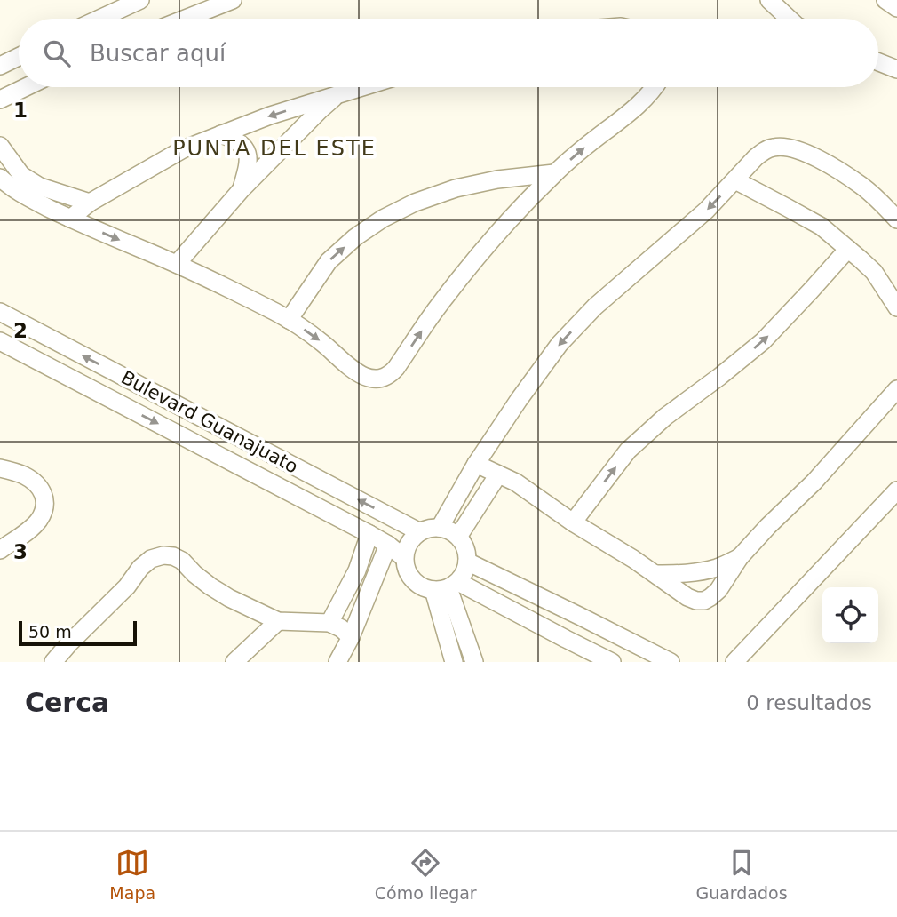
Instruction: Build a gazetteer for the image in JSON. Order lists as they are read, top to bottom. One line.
{"streets":{"street":["Bulevard Guanajuato"]},"districts":["PUNTA DEL ESTE"],"scale_bar":"50 m","page":{"search":"Buscar aquí","scale":"50 m","heading":["Cerca","0 resultados"],"nav":["Mapa","Cómo llegar","Guardados"]},"grid":{"rows":["1","2","3"]}}
